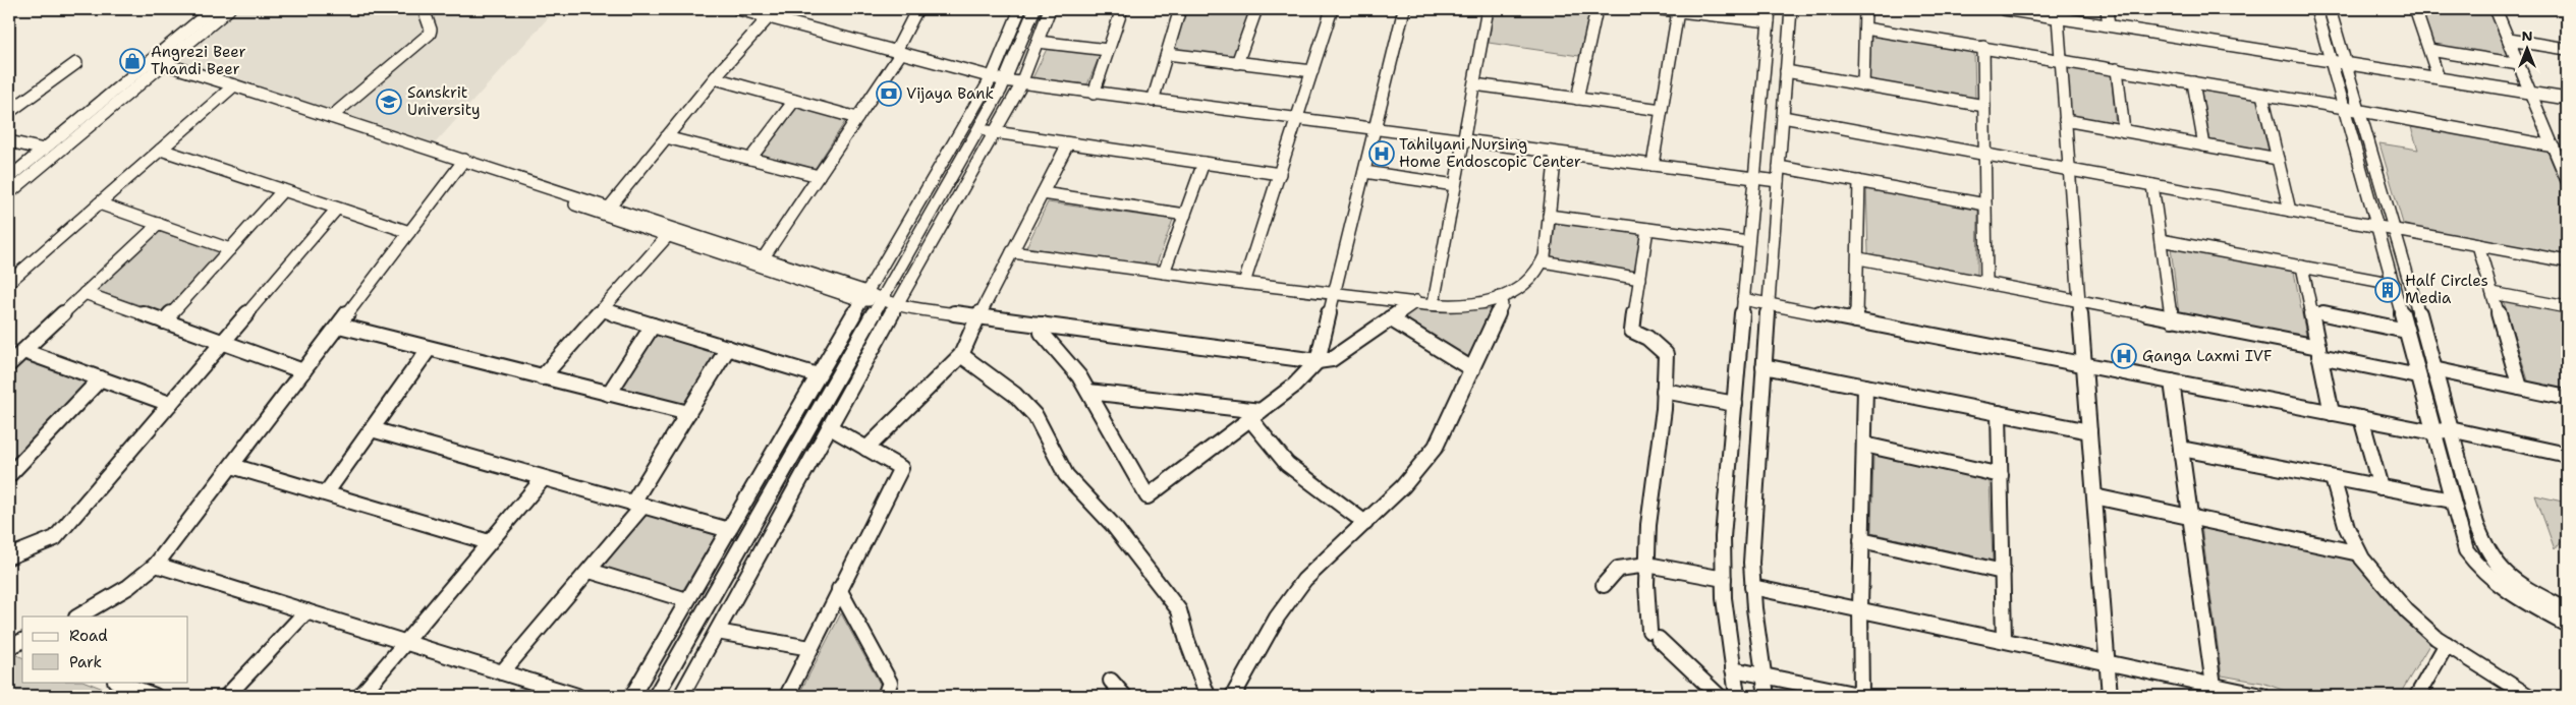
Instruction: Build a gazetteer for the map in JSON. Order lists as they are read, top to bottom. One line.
{"places":{"shop":["Angrezi Beer Thandi Beer"],"bank":["Vijaya Bank"],"school or university":["Sanskrit University"],"hospital":["Tahilyani Nursing Home Endoscopic Center","Ganga Laxmi IVF"],"building":["Half Circles Media"]},"legend":["Road","Park"],"north":"top"}
